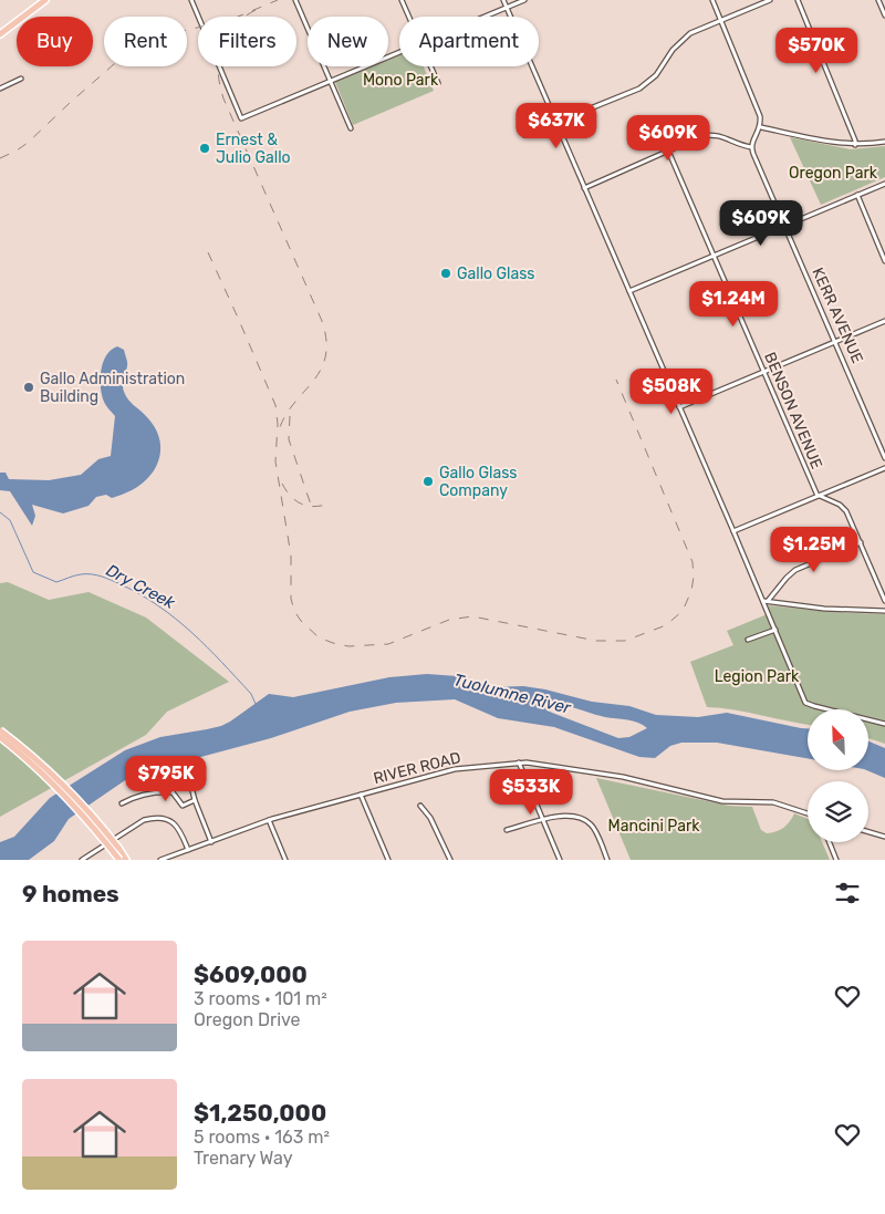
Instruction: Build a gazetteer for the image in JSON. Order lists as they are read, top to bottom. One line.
{"streets":{"street":["KERR AVENUE","BENSON AVENUE","RIVER ROAD"]},"water":["Dry Creek","Tuolumne River"],"parks":["Mono Park","Oregon Park","Legion Park","Mancini Park"],"places":["Ernest & Julio Gallo","Gallo Glass","Gallo Administration Building","Gallo Glass Company"],"north":"top left","page":{"chip":["Buy","Rent","Filters","New","Apartment"],"price":["$570K","$637K","$609K","$609K","$1.24M","$508K","$1.25M","$795K","$533K"],"heading":"9 homes","list":[{"name":"$609,000","note":"3 rooms · 101 m² · Oregon Drive"},{"name":"$1,250,000","note":"5 rooms · 163 m² · Trenary Way"}]}}
